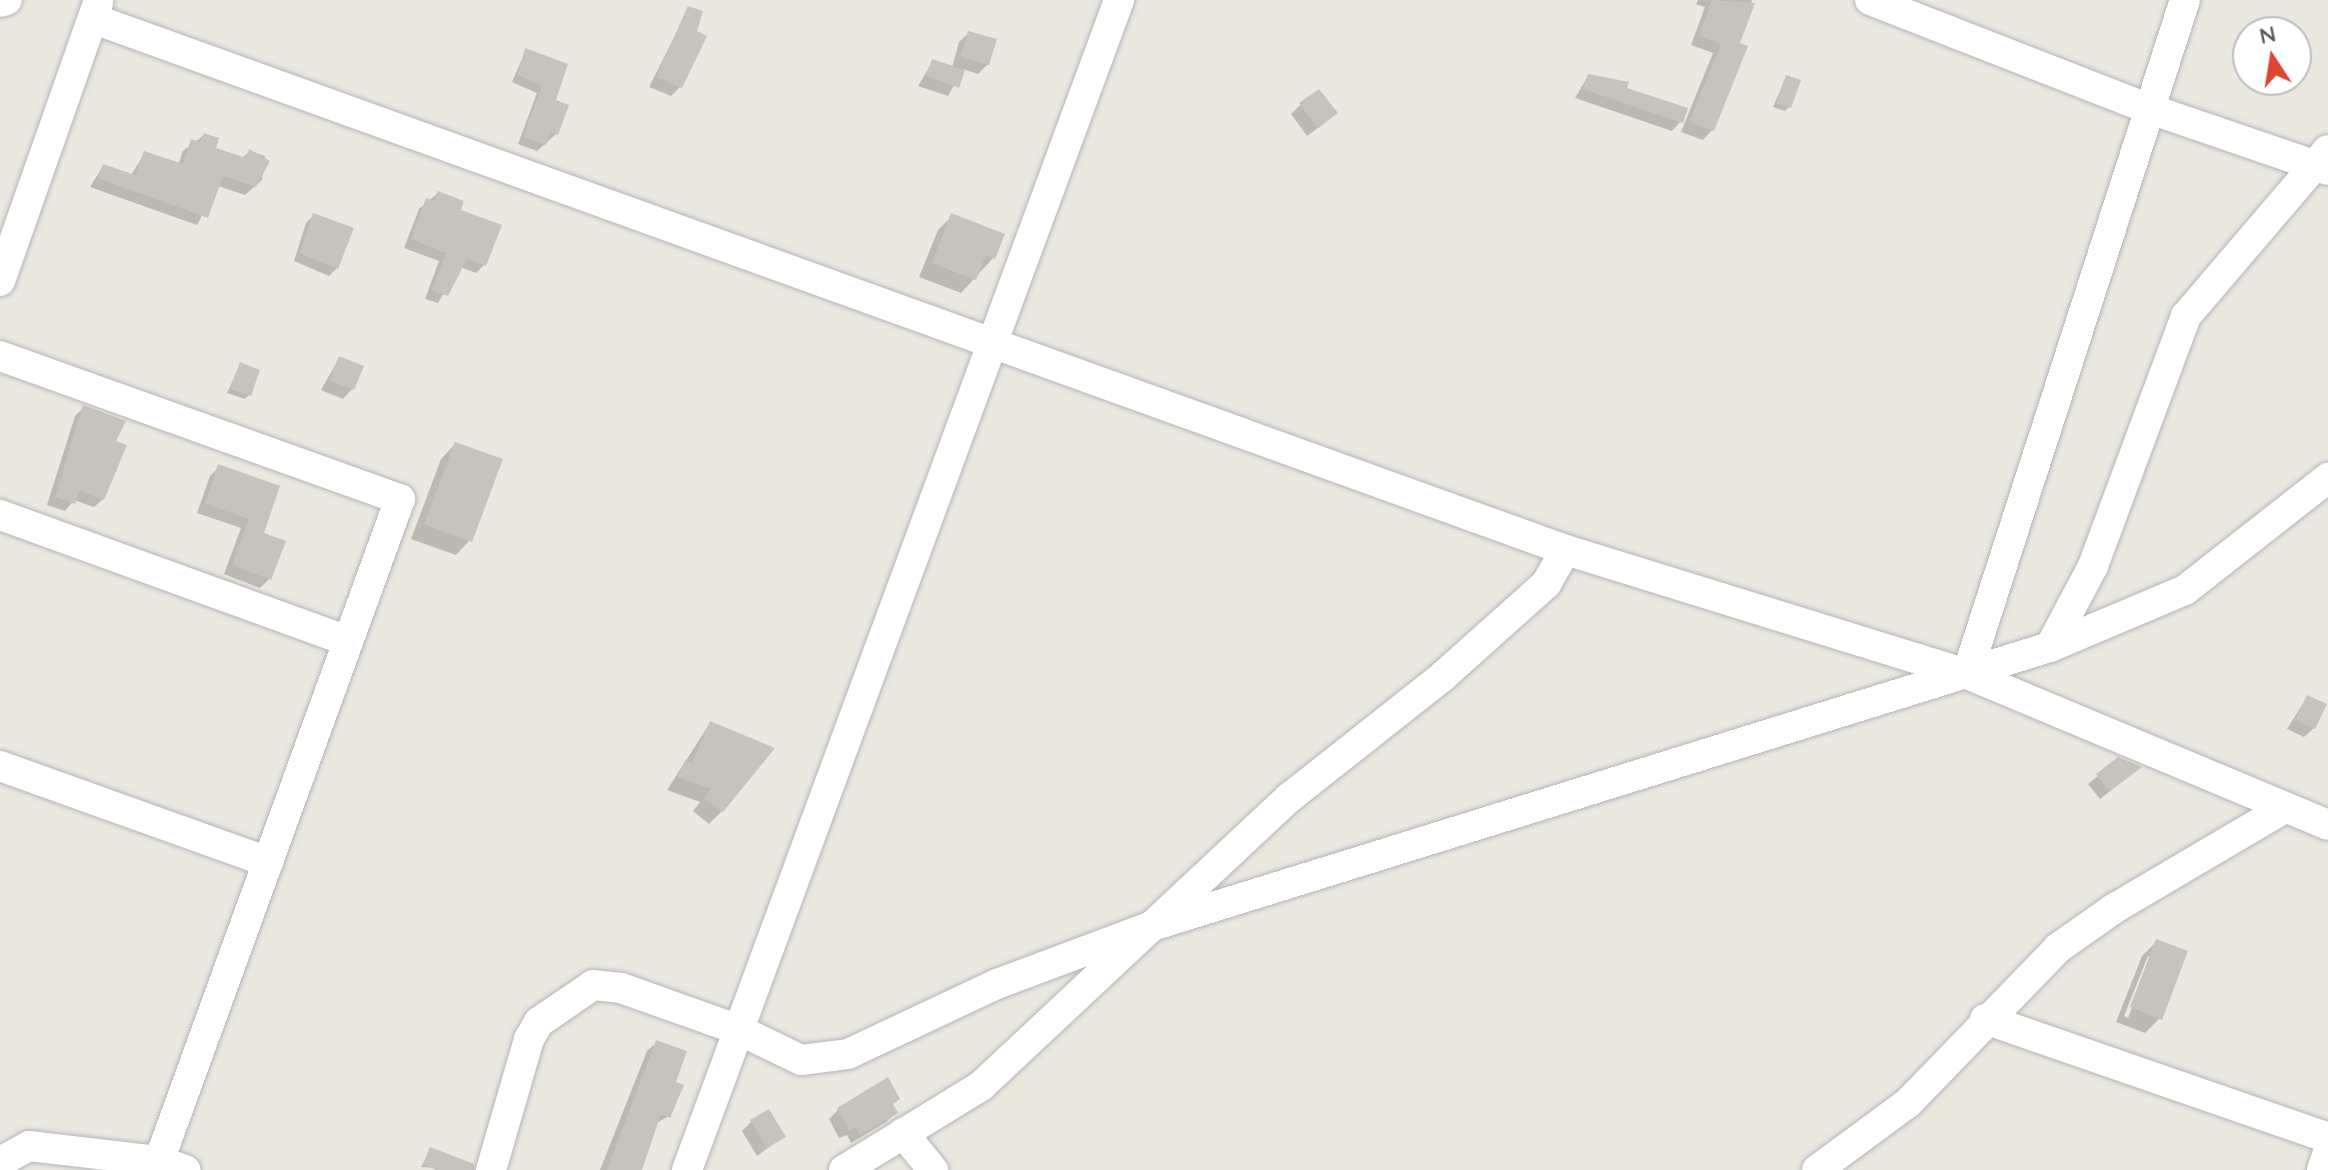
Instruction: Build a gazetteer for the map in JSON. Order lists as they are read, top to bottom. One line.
{"north":"top"}
